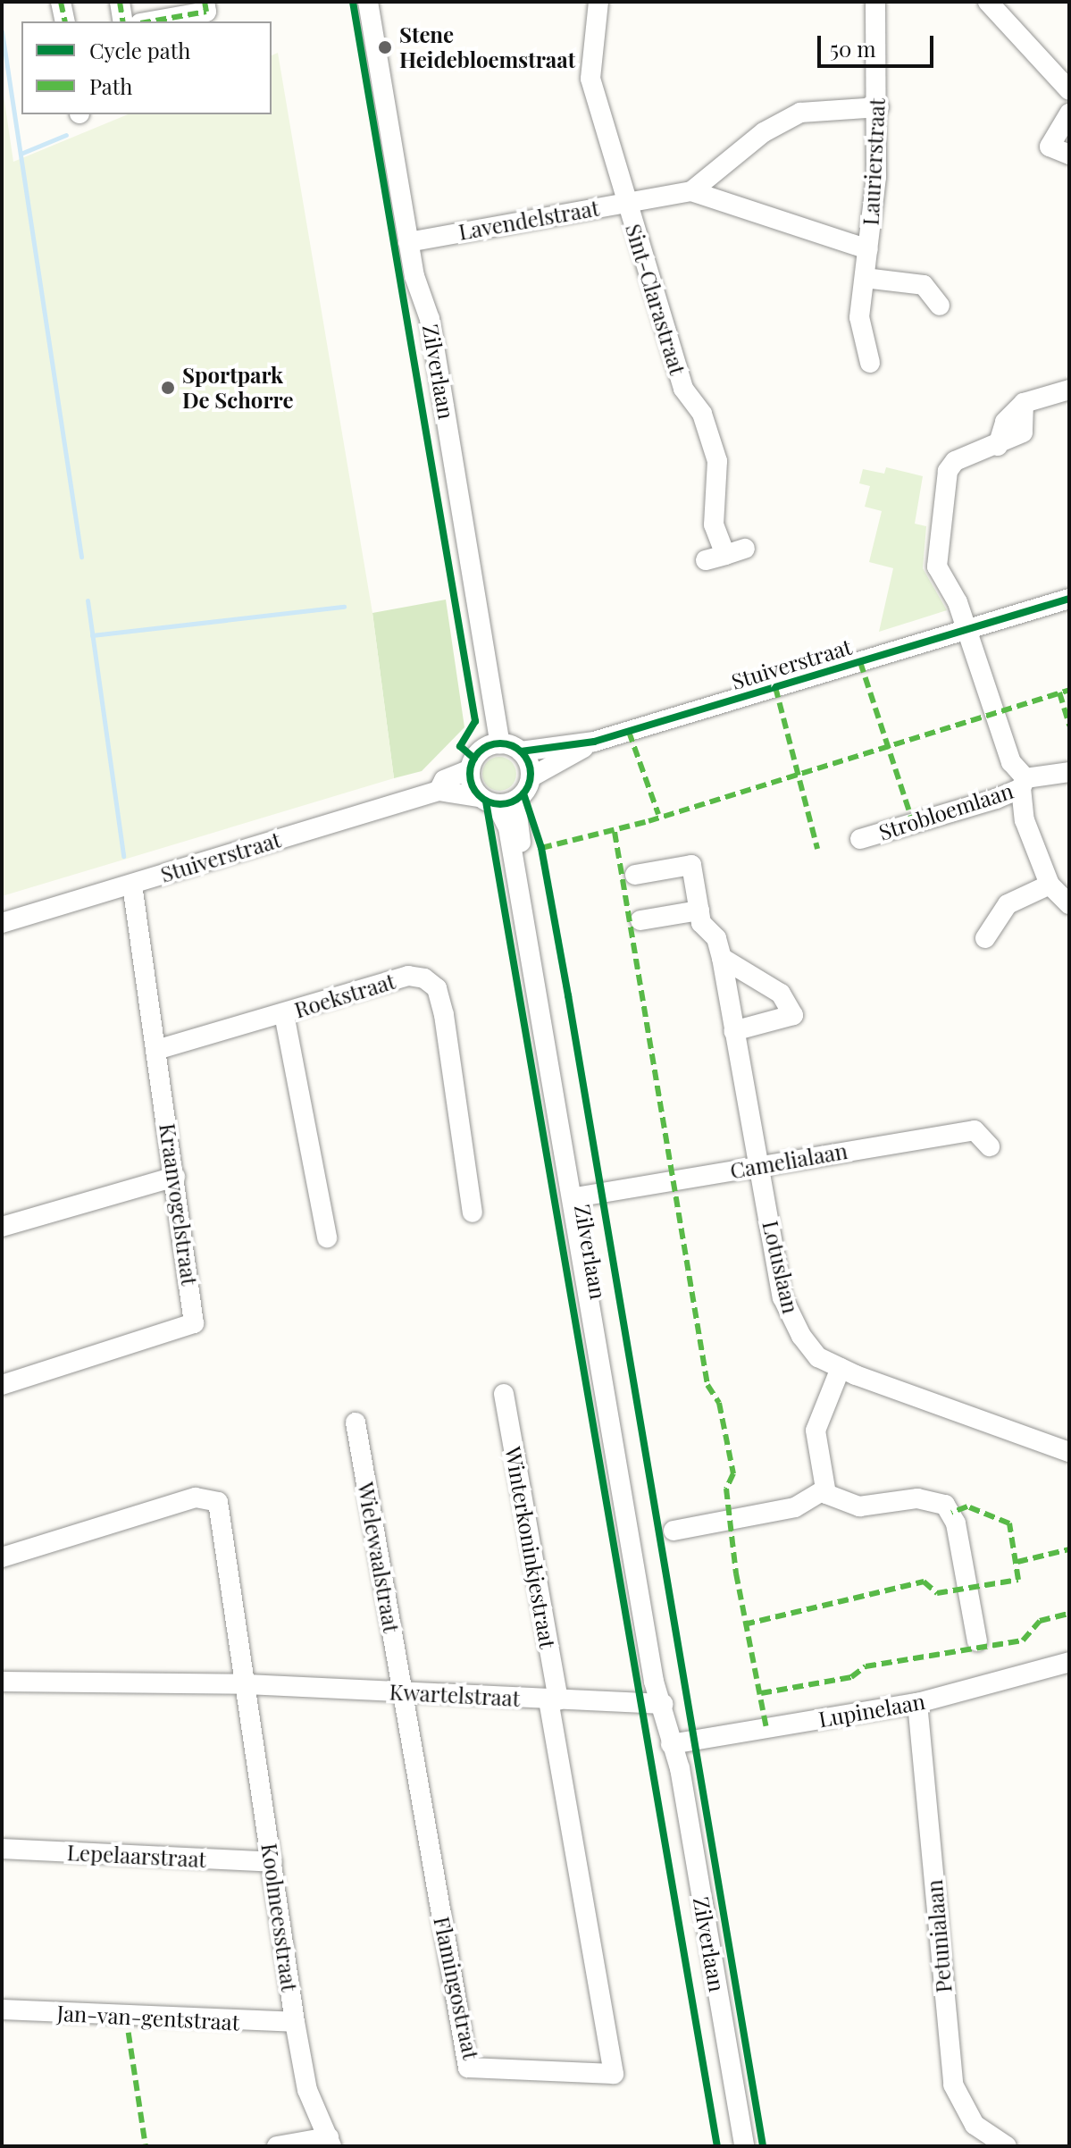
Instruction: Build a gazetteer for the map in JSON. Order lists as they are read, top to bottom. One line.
{"streets":{"street":["Laurierstraat","Lavendelstraat","Sint-Clarastraat","Zilverlaan","Stuiverstraat","Strobloemlaan","Roekstraat","Camelialaan","Kraanvogelstraat","Lotuslaan","Winterkoninkjestraat","Wielewaalstraat","Kwartelstraat","Lupinelaan","Lepelaarstraat","Koolmeesstraat","Petunialaan","Flamingostraat","Jan-van-gentstraat"]},"crossings":[["Laurierstraat","Lavendelstraat"],["Lavendelstraat","Sint-Clarastraat"],["Lavendelstraat","Zilverlaan"],["Zilverlaan","Stuiverstraat"],["Zilverlaan","Camelialaan"],["Zilverlaan","Kwartelstraat"],["Zilverlaan","Lupinelaan"],["Stuiverstraat","Kraanvogelstraat"],["Roekstraat","Kraanvogelstraat"],["Camelialaan","Lotuslaan"],["Winterkoninkjestraat","Kwartelstraat"],["Winterkoninkjestraat","Flamingostraat"],["Wielewaalstraat","Kwartelstraat"],["Wielewaalstraat","Flamingostraat"],["Kwartelstraat","Koolmeesstraat"],["Kwartelstraat","Flamingostraat"],["Lupinelaan","Petunialaan"],["Lepelaarstraat","Koolmeesstraat"],["Koolmeesstraat","Jan-van-gentstraat"]],"places":["Stene Heidebloemstraat","Sportpark De Schorre"],"legend":["Cycle path","Path"],"scale_bar":"50 m"}
